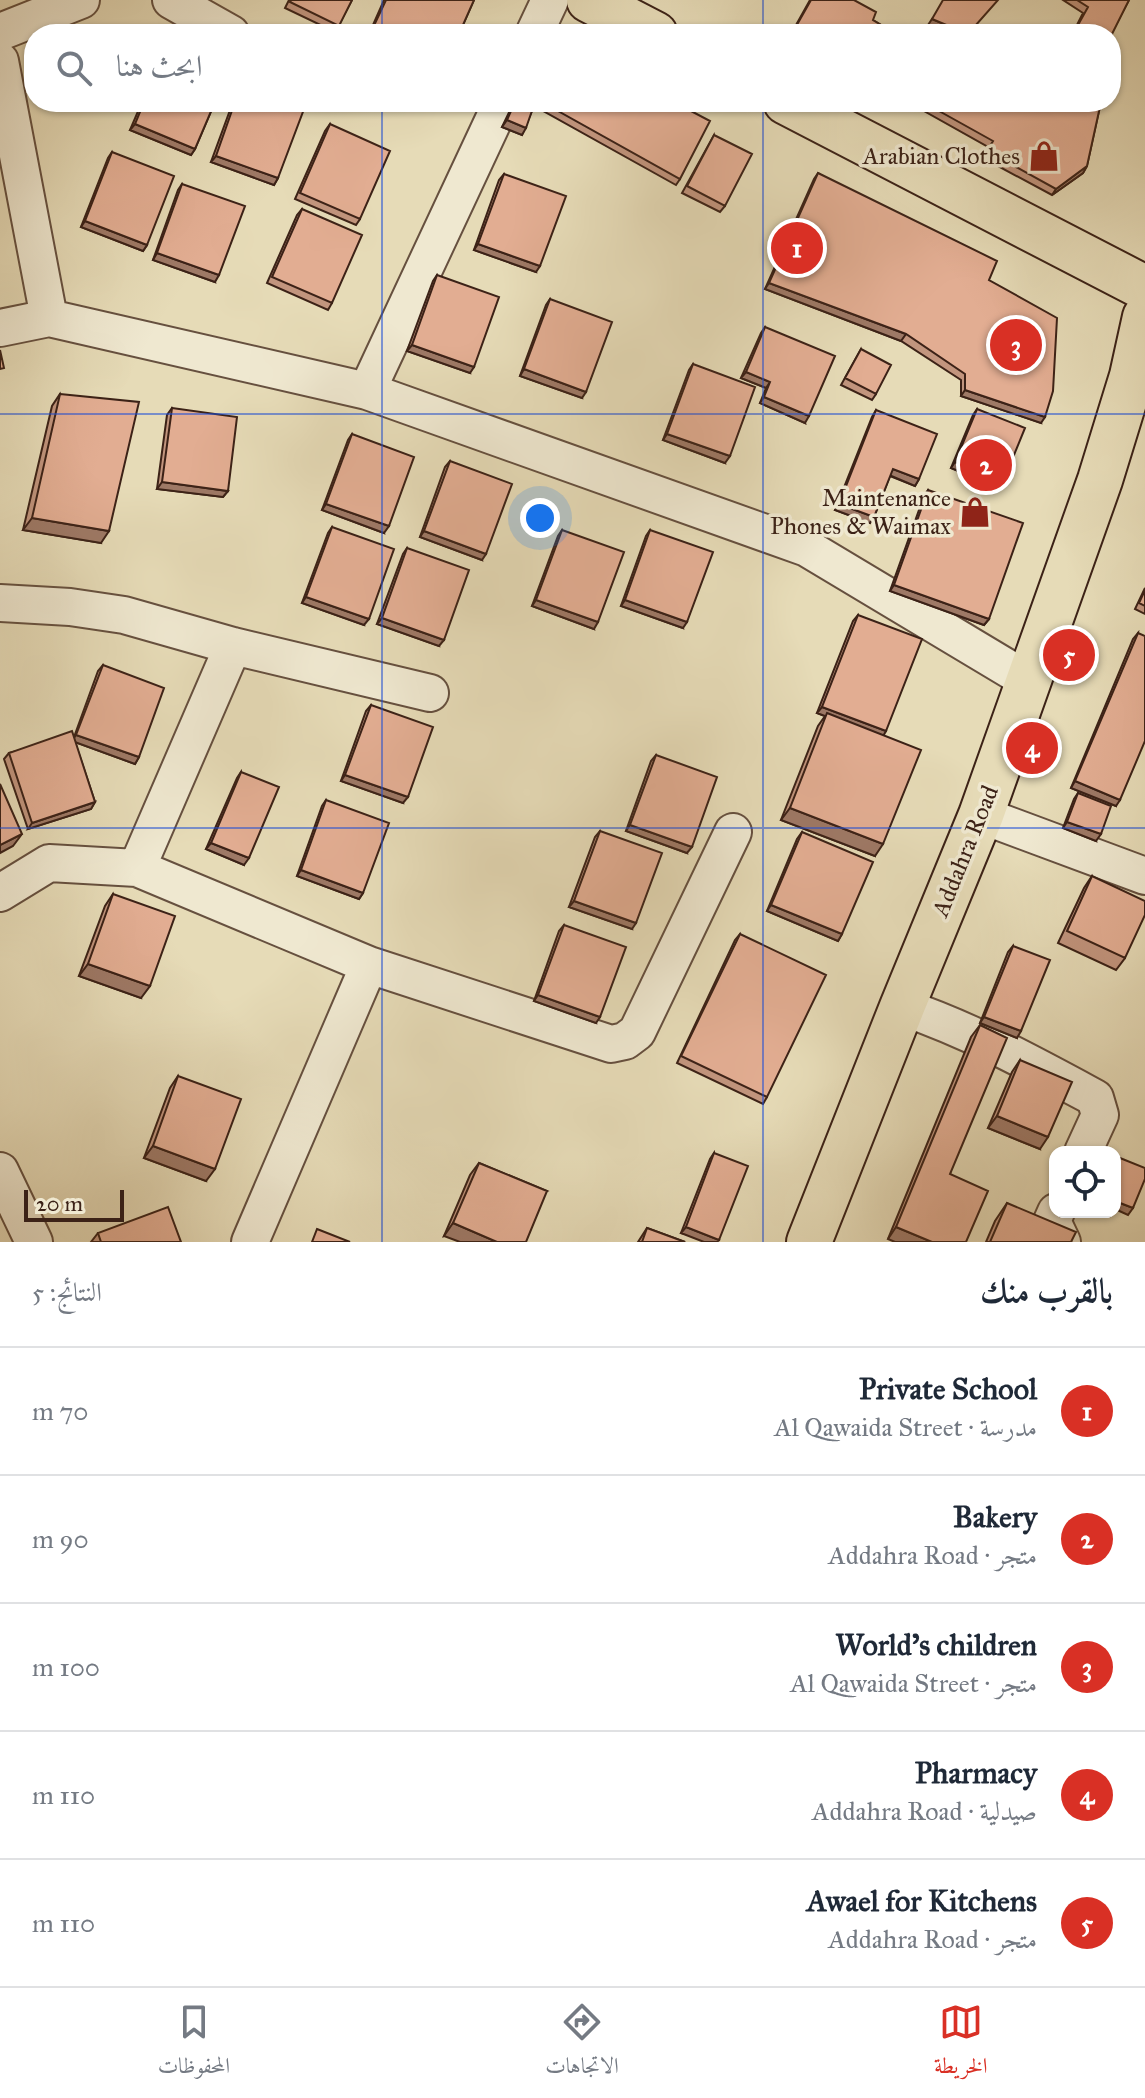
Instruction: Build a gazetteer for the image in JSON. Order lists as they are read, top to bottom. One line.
{"streets":{"main road":["Addahra Road"]},"places":{"shop":["Arabian Clothes","Maintenance Phones & Waimax"]},"scale_bar":"20 m","page":{"search":"ابحث هنا","pins":["1","3","2","5","4"],"scale":"20 m","heading":["بالقرب منك","النتائج: 5"],"list":[{"mark":"1","name":"Private School","note":"مدرسة · Al Qawaida Street","value":"70 m"},{"mark":"2","name":"Bakery","note":"متجر · Addahra Road","value":"90 m"},{"mark":"3","name":"World's children","note":"متجر · Al Qawaida Street","value":"100 m"},{"mark":"4","name":"Pharmacy","note":"صيدلية · Addahra Road","value":"110 m"},{"mark":"5","name":"Awael for Kitchens","note":"متجر · Addahra Road","value":"110 m"}],"nav":["الخريطة","الاتجاهات","المحفوظات"]}}
